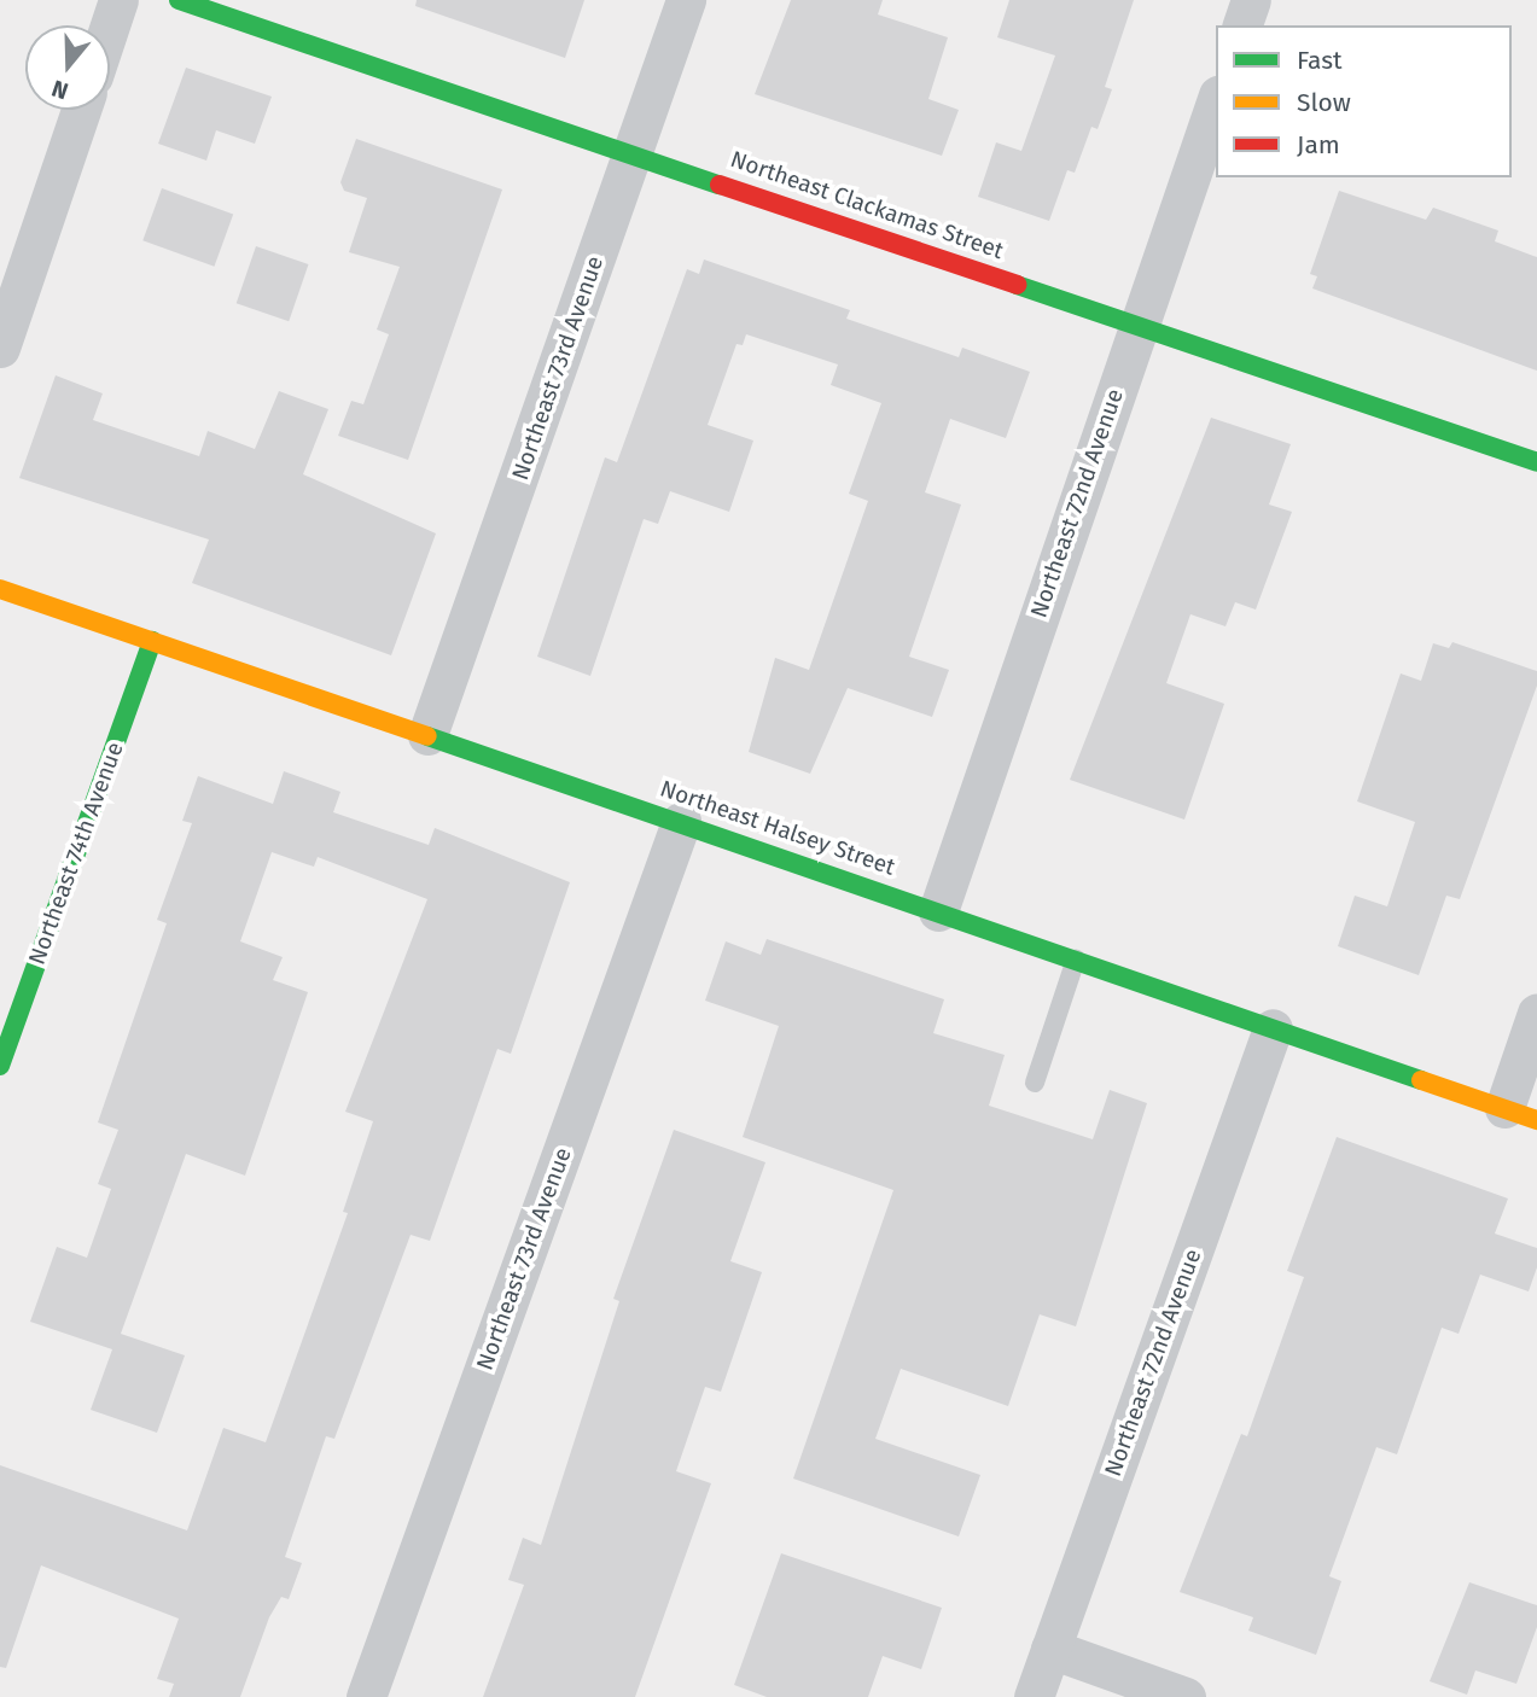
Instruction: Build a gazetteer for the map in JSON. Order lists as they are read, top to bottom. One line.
{"streets":{"street":["Northeast Clackamas Street","Northeast 73rd Avenue","Northeast 72nd Avenue","Northeast Halsey Street","Northeast 74th Avenue"]},"crossings":[["Northeast Clackamas Street","Northeast 73rd Avenue"],["Northeast Clackamas Street","Northeast 72nd Avenue"],["Northeast 73rd Avenue","Northeast Halsey Street"],["Northeast 72nd Avenue","Northeast Halsey Street"],["Northeast Halsey Street","Northeast 74th Avenue"]],"legend":["Fast","Slow","Jam"],"north":"bottom"}
